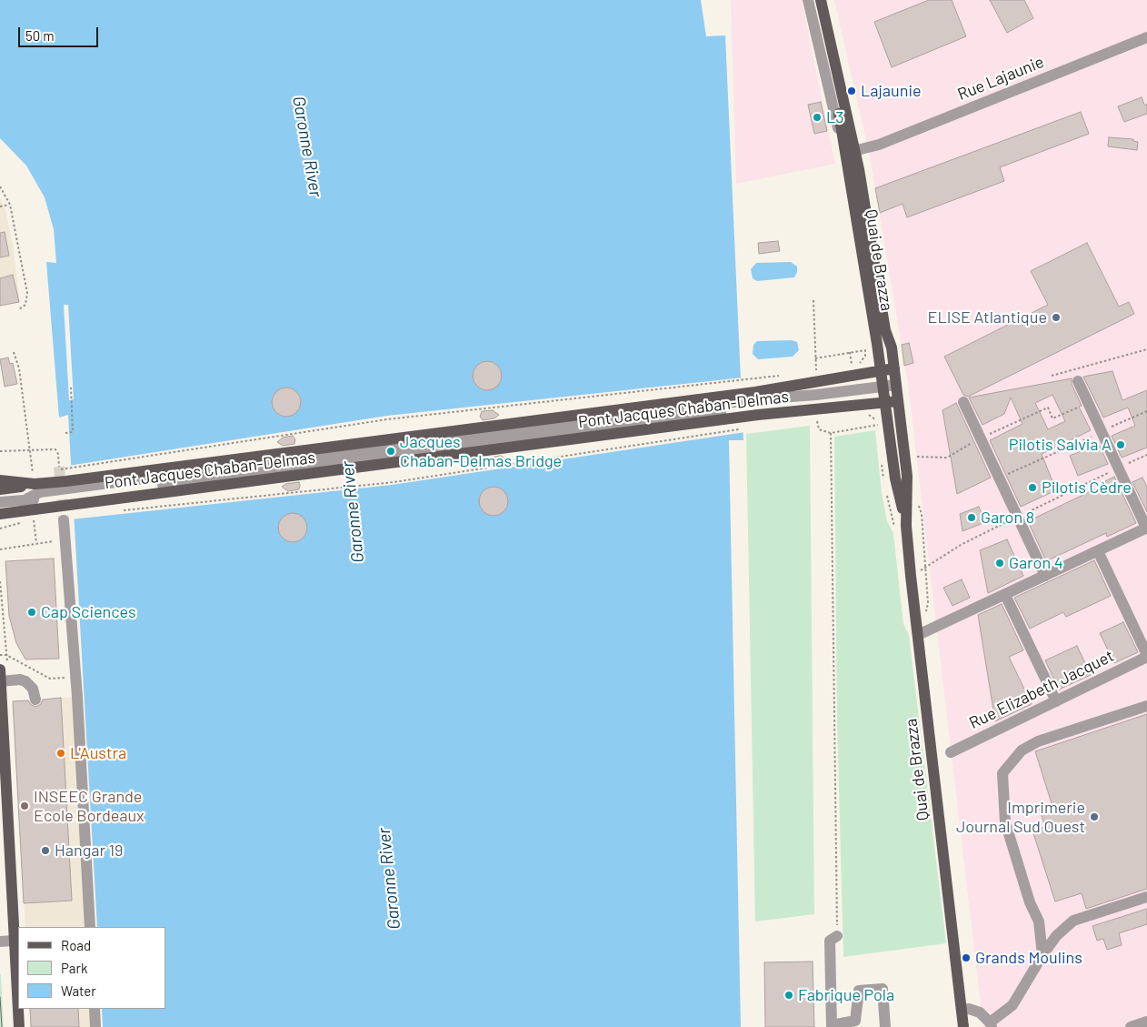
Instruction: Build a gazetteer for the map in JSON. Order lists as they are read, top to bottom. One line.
{"streets":{"main road":["Quai de Brazza","Pont Jacques Chaban-Delmas"],"street":["Rue Lajaunie","Rue Elizabeth Jacquet"]},"crossings":[["Rue Lajaunie","Quai de Brazza"],["Quai de Brazza","Pont Jacques Chaban-Delmas"]],"water":["Garonne River"],"places":["Lajaunie","L3","ELISE Atlantique","Pilotis Salvia A","Jacques Chaban-Delmas Bridge","Pilotis Cèdre","Garon 8","Garon 4","Cap Sciences","L'Austra","INSEEC Grande Ecole Bordeaux","Imprimerie Journal Sud Ouest","Hangar 19","Grands Moulins","Fabrique Pola"],"legend":["Road","Park","Water"],"scale_bar":"50 m"}
